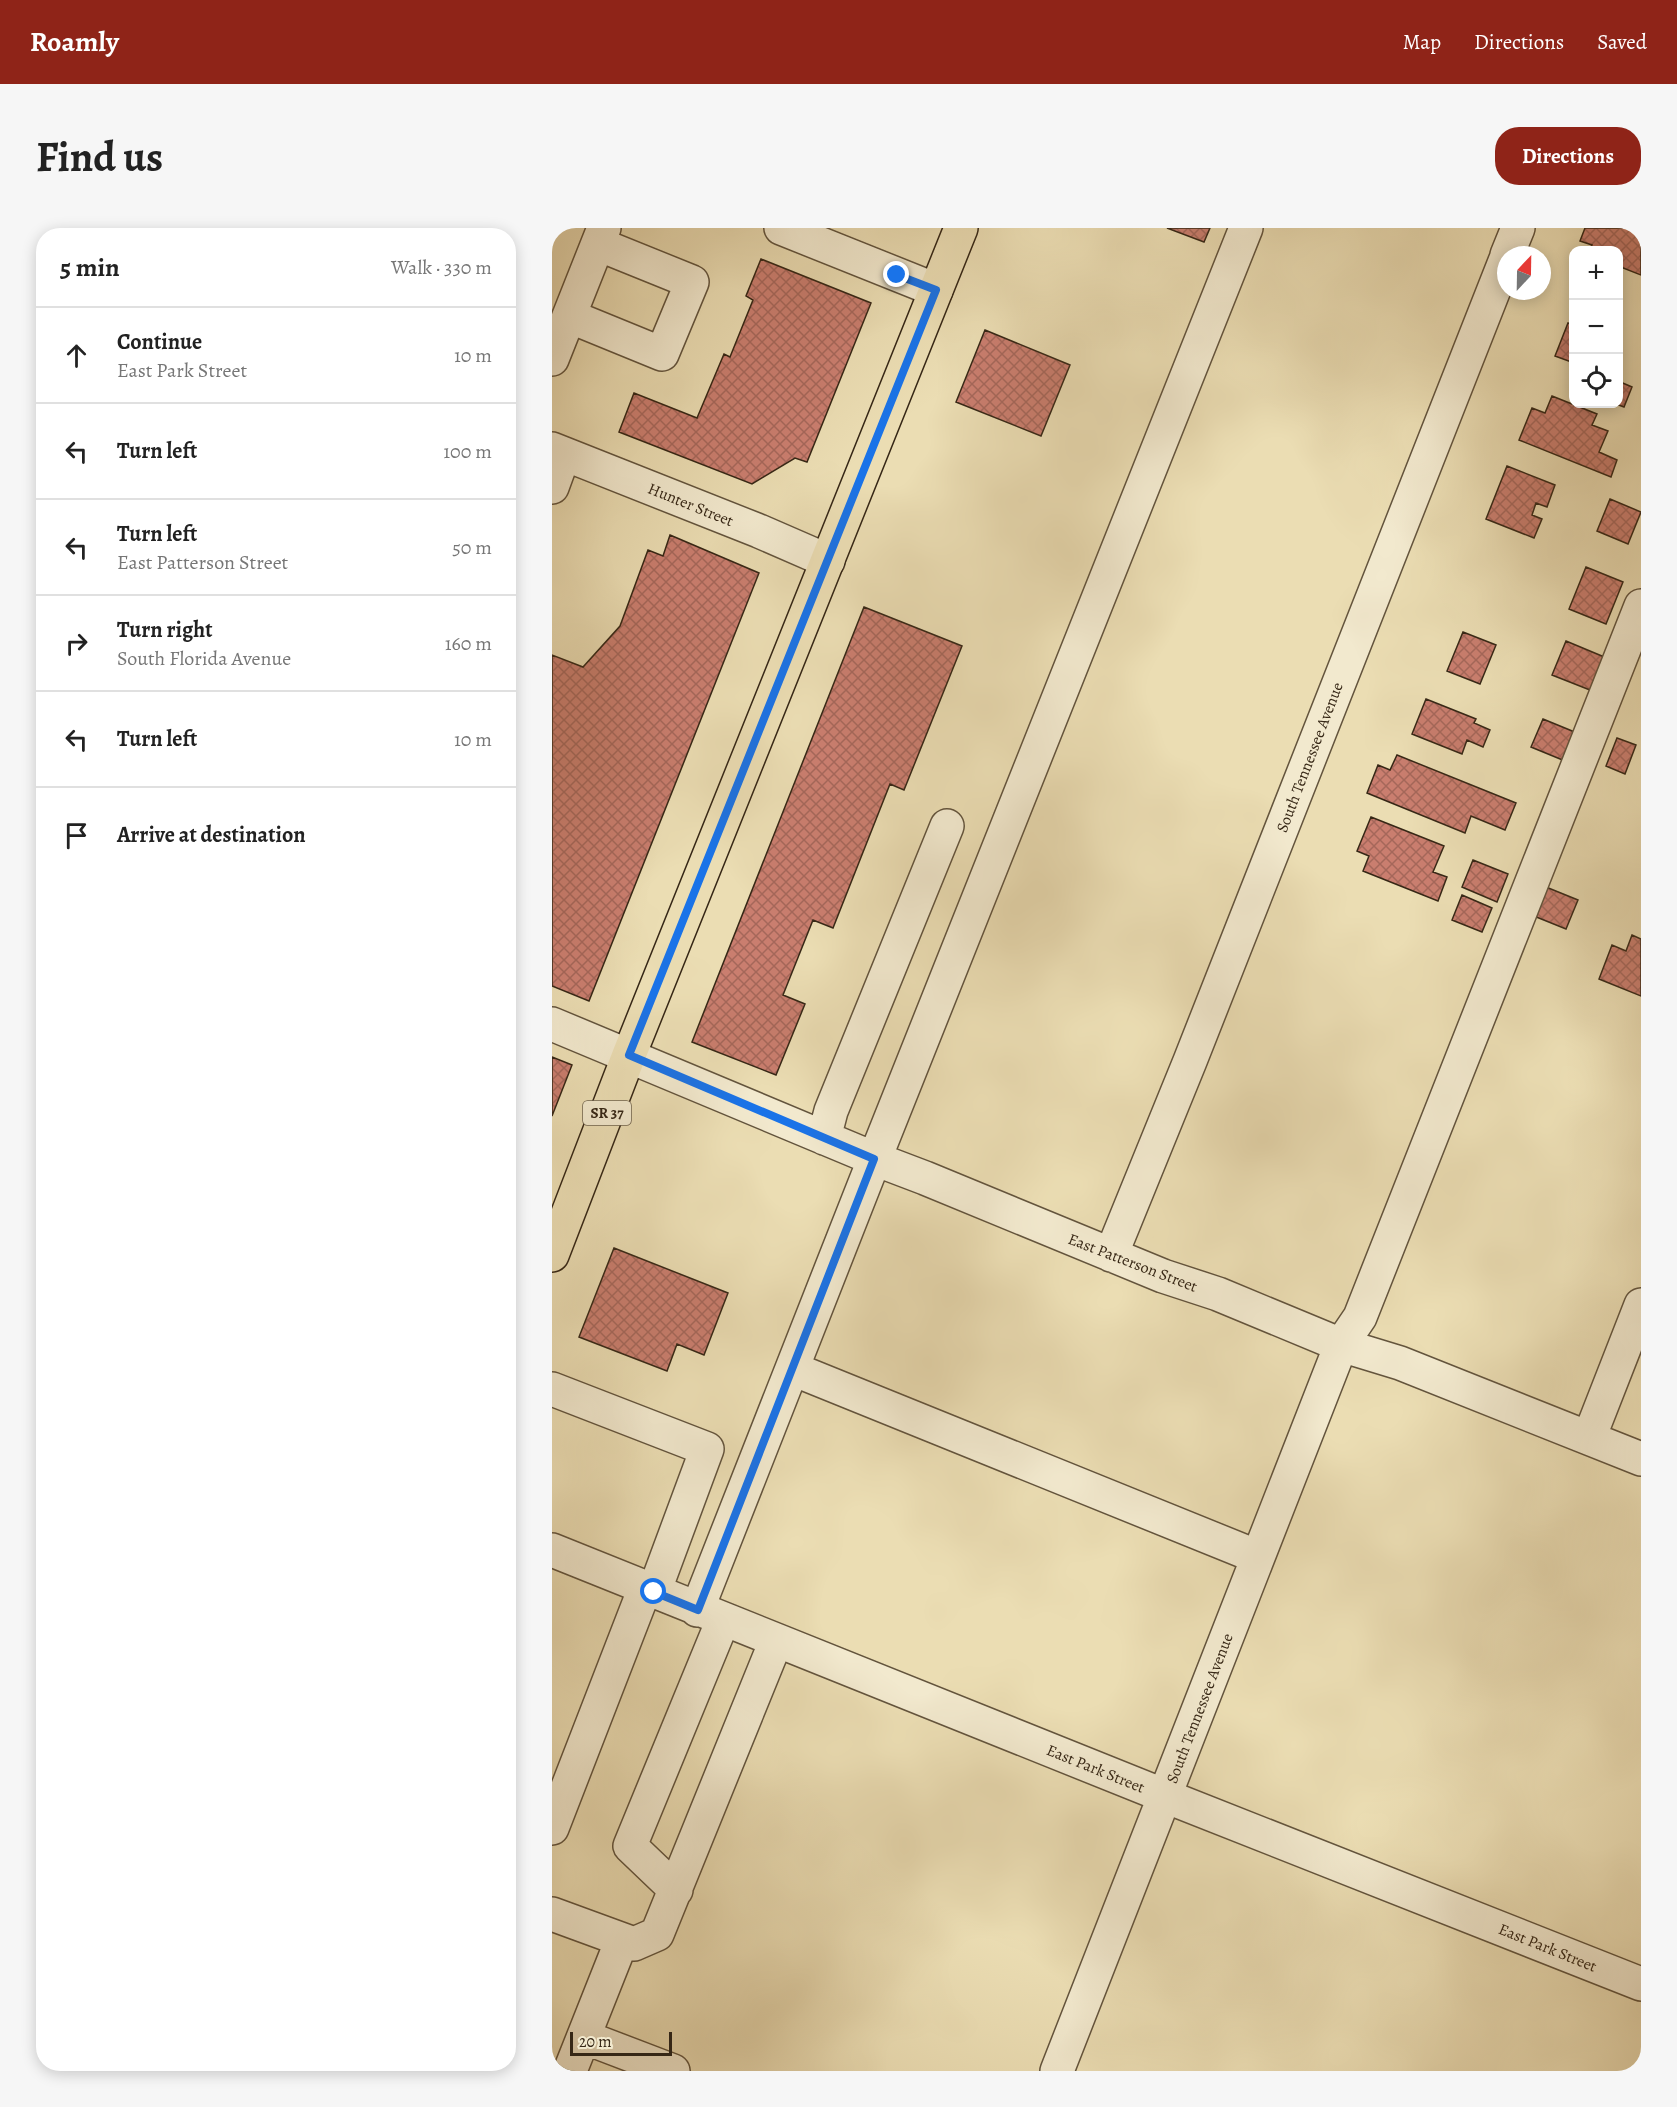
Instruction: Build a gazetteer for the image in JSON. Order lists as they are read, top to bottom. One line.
{"streets":{"main road":["SR 37"],"street":["Hunter Street","South Tennessee Avenue","East Patterson Street","East Park Street"]},"crossings":[["Hunter Street","SR 37"],["South Tennessee Avenue","East Patterson Street"],["South Tennessee Avenue","East Park Street"],["SR 37","East Patterson Street"]],"scale_bar":"20 m","north":"top","page":{"header":"Roamly","nav":["Map","Directions","Saved"],"buttons":"Directions","title":"Find us","heading":["5 min","Walk · 330 m"],"map_buttons":["+","−"],"list":[["Continue","East Park Street","10 m"],["Turn left","100 m"],["Turn left","East Patterson Street","50 m"],["Turn right","South Florida Avenue","160 m"],["Turn left","10 m"],"Arrive at destination"],"scale":"20 m"}}
